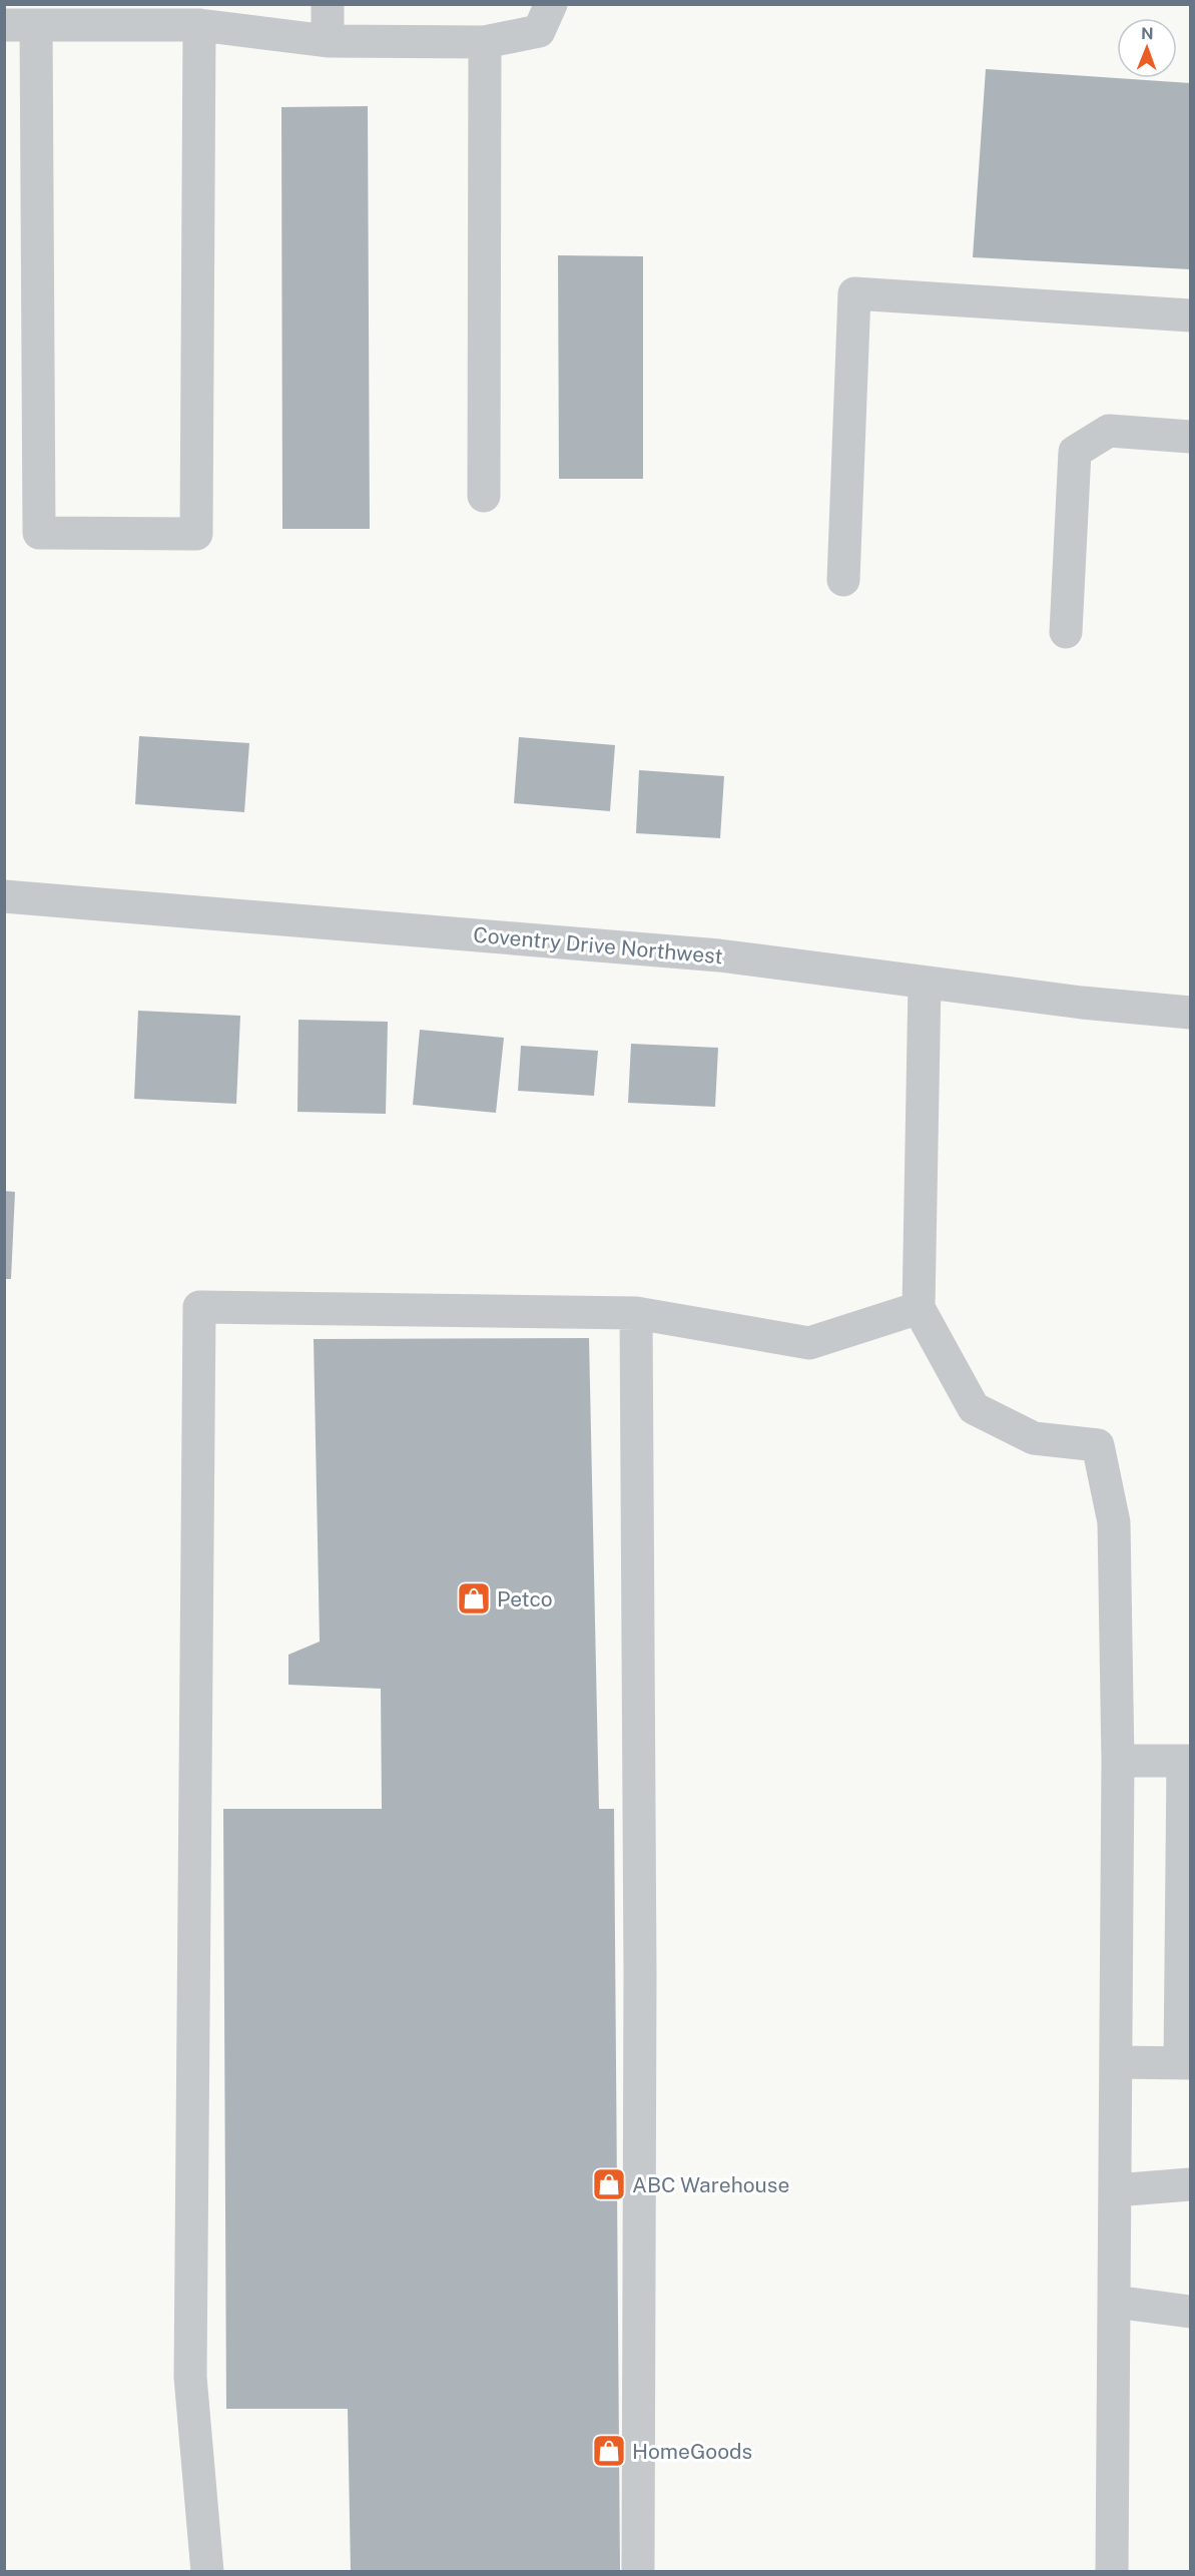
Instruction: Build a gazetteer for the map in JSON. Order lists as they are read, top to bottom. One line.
{"streets":{"street":["Coventry Drive Northwest"]},"places":{"shop":["Petco","ABC Warehouse","HomeGoods"]},"north":"top"}
